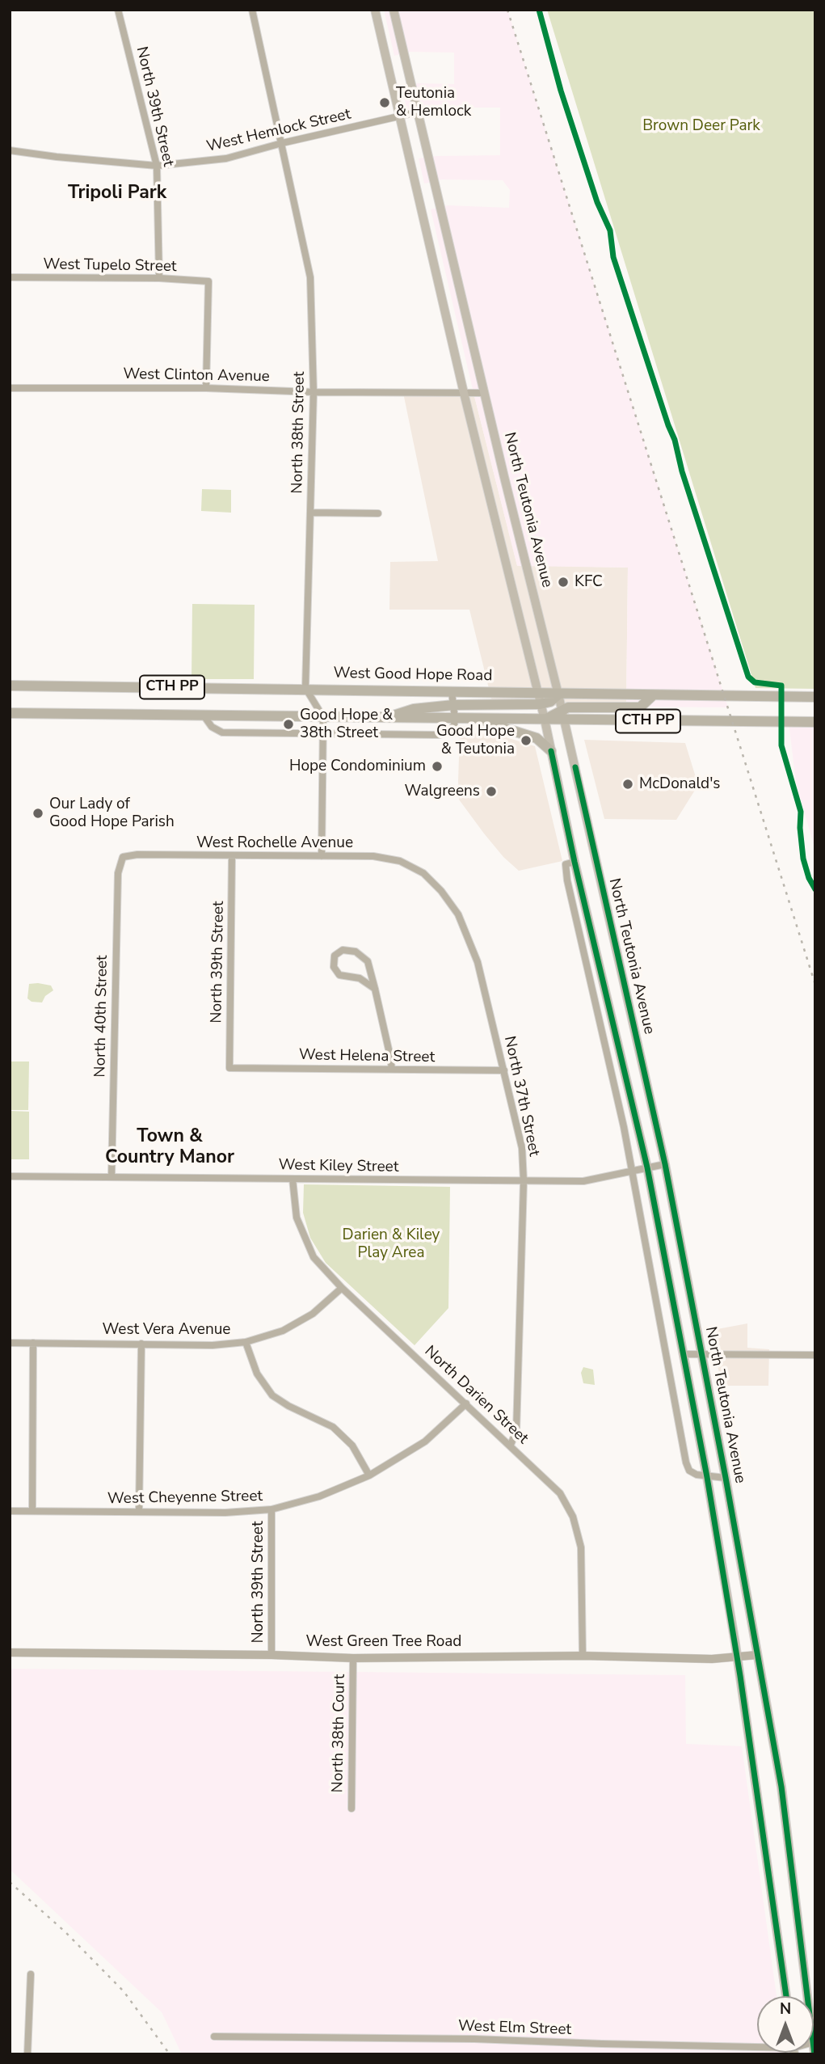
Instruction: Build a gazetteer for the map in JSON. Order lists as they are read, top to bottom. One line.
{"streets":{"main road":["North Teutonia Avenue","West Good Hope Road","CTH PP"],"street":["North 39th Street","West Hemlock Street","West Tupelo Street","West Clinton Avenue","North 38th Street","West Rochelle Avenue","North 40th Street","West Helena Street","North 37th Street","West Kiley Street","West Vera Avenue","North Darien Street","West Cheyenne Street","West Green Tree Road","North 38th Court","West Elm Street"]},"crossings":[["North 39th Street","West Hemlock Street"],["North 39th Street","West Tupelo Street"],["North 39th Street","West Rochelle Avenue"],["North 39th Street","West Helena Street"],["North 39th Street","West Cheyenne Street"],["North 39th Street","West Green Tree Road"],["West Hemlock Street","North 38th Street"],["West Hemlock Street","North Teutonia Avenue"],["West Tupelo Street","West Clinton Avenue"],["West Clinton Avenue","North 38th Street"],["West Clinton Avenue","North Teutonia Avenue"],["North 38th Street","West Good Hope Road"],["North Teutonia Avenue","West Good Hope Road"],["North Teutonia Avenue","CTH PP"],["North Teutonia Avenue","West Kiley Street"],["North Teutonia Avenue","West Green Tree Road"],["West Rochelle Avenue","North 40th Street"],["West Rochelle Avenue","North 37th Street"],["North 40th Street","West Kiley Street"],["West Helena Street","North 37th Street"],["North 37th Street","West Kiley Street"],["North 37th Street","North Darien Street"],["West Kiley Street","North Darien Street"],["West Vera Avenue","North Darien Street"],["North Darien Street","West Cheyenne Street"],["North Darien Street","West Green Tree Road"],["West Green Tree Road","North 38th Court"]],"districts":["Tripoli Park","Town & Country Manor"],"parks":["Brown Deer Park","Darien & Kiley Play Area"],"places":["Teutonia & Hemlock","KFC","Good Hope & 38th Street","Good Hope & Teutonia","Hope Condominium","McDonald's","Walgreens","Our Lady of Good Hope Parish"],"north":"top"}
